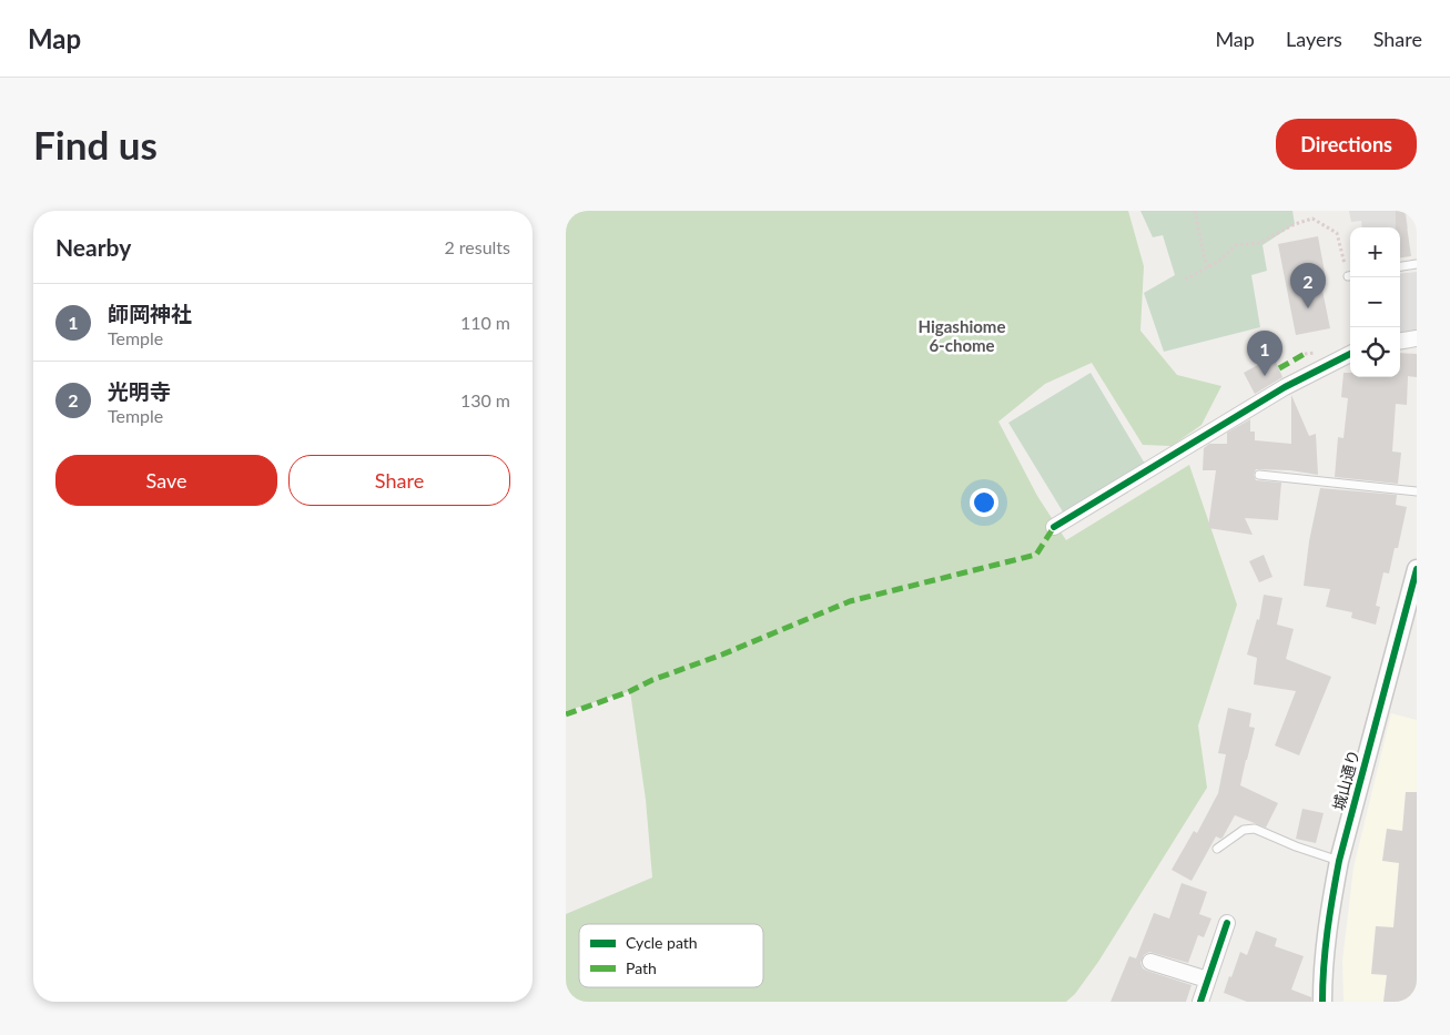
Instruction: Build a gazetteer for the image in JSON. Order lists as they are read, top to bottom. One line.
{"streets":{"street":["城山通り"]},"districts":["Higashiome 6-chome"],"legend":["Cycle path","Path"],"page":{"header":"Map","nav":["Map","Layers","Share"],"buttons":["Directions",["Save","Share"]],"title":"Find us","heading":["Nearby","2 results"],"map_buttons":["+","−"],"pins":["2","1"],"list":[{"mark":"1","name":"師岡神社","note":"Temple","value":"110 m"},{"mark":"2","name":"光明寺","note":"Temple","value":"130 m"}]}}
